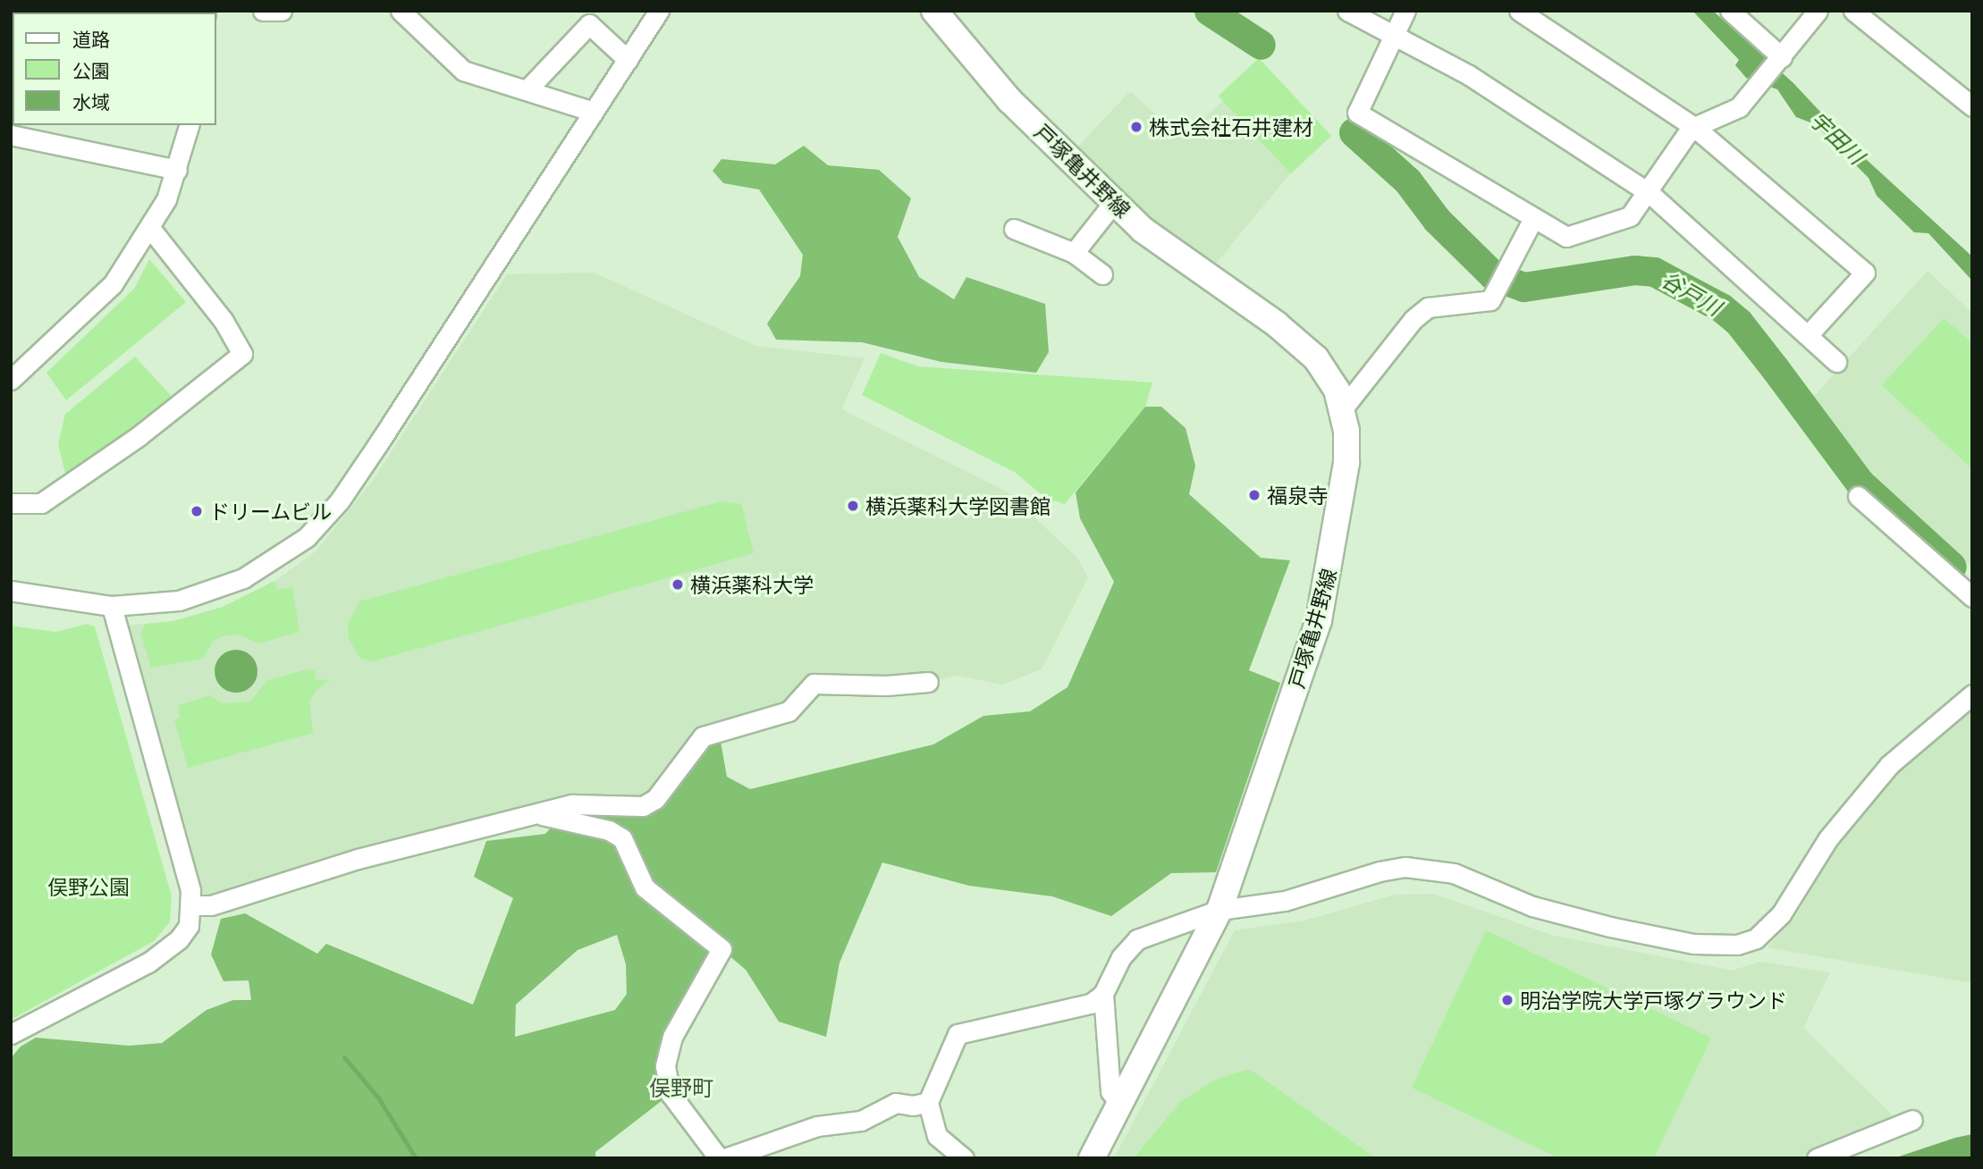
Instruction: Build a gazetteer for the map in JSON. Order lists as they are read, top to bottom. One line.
{"streets":{"main road":["戸塚亀井野線"]},"districts":["俣野町"],"water":["宇田川","谷戸川"],"parks":["俣野公園"],"places":["株式会社石井建材","福泉寺","横浜薬科大学図書館","ドリームビル","横浜薬科大学","明治学院大学戸塚グラウンド"],"legend":["道路","公園","水域"]}
